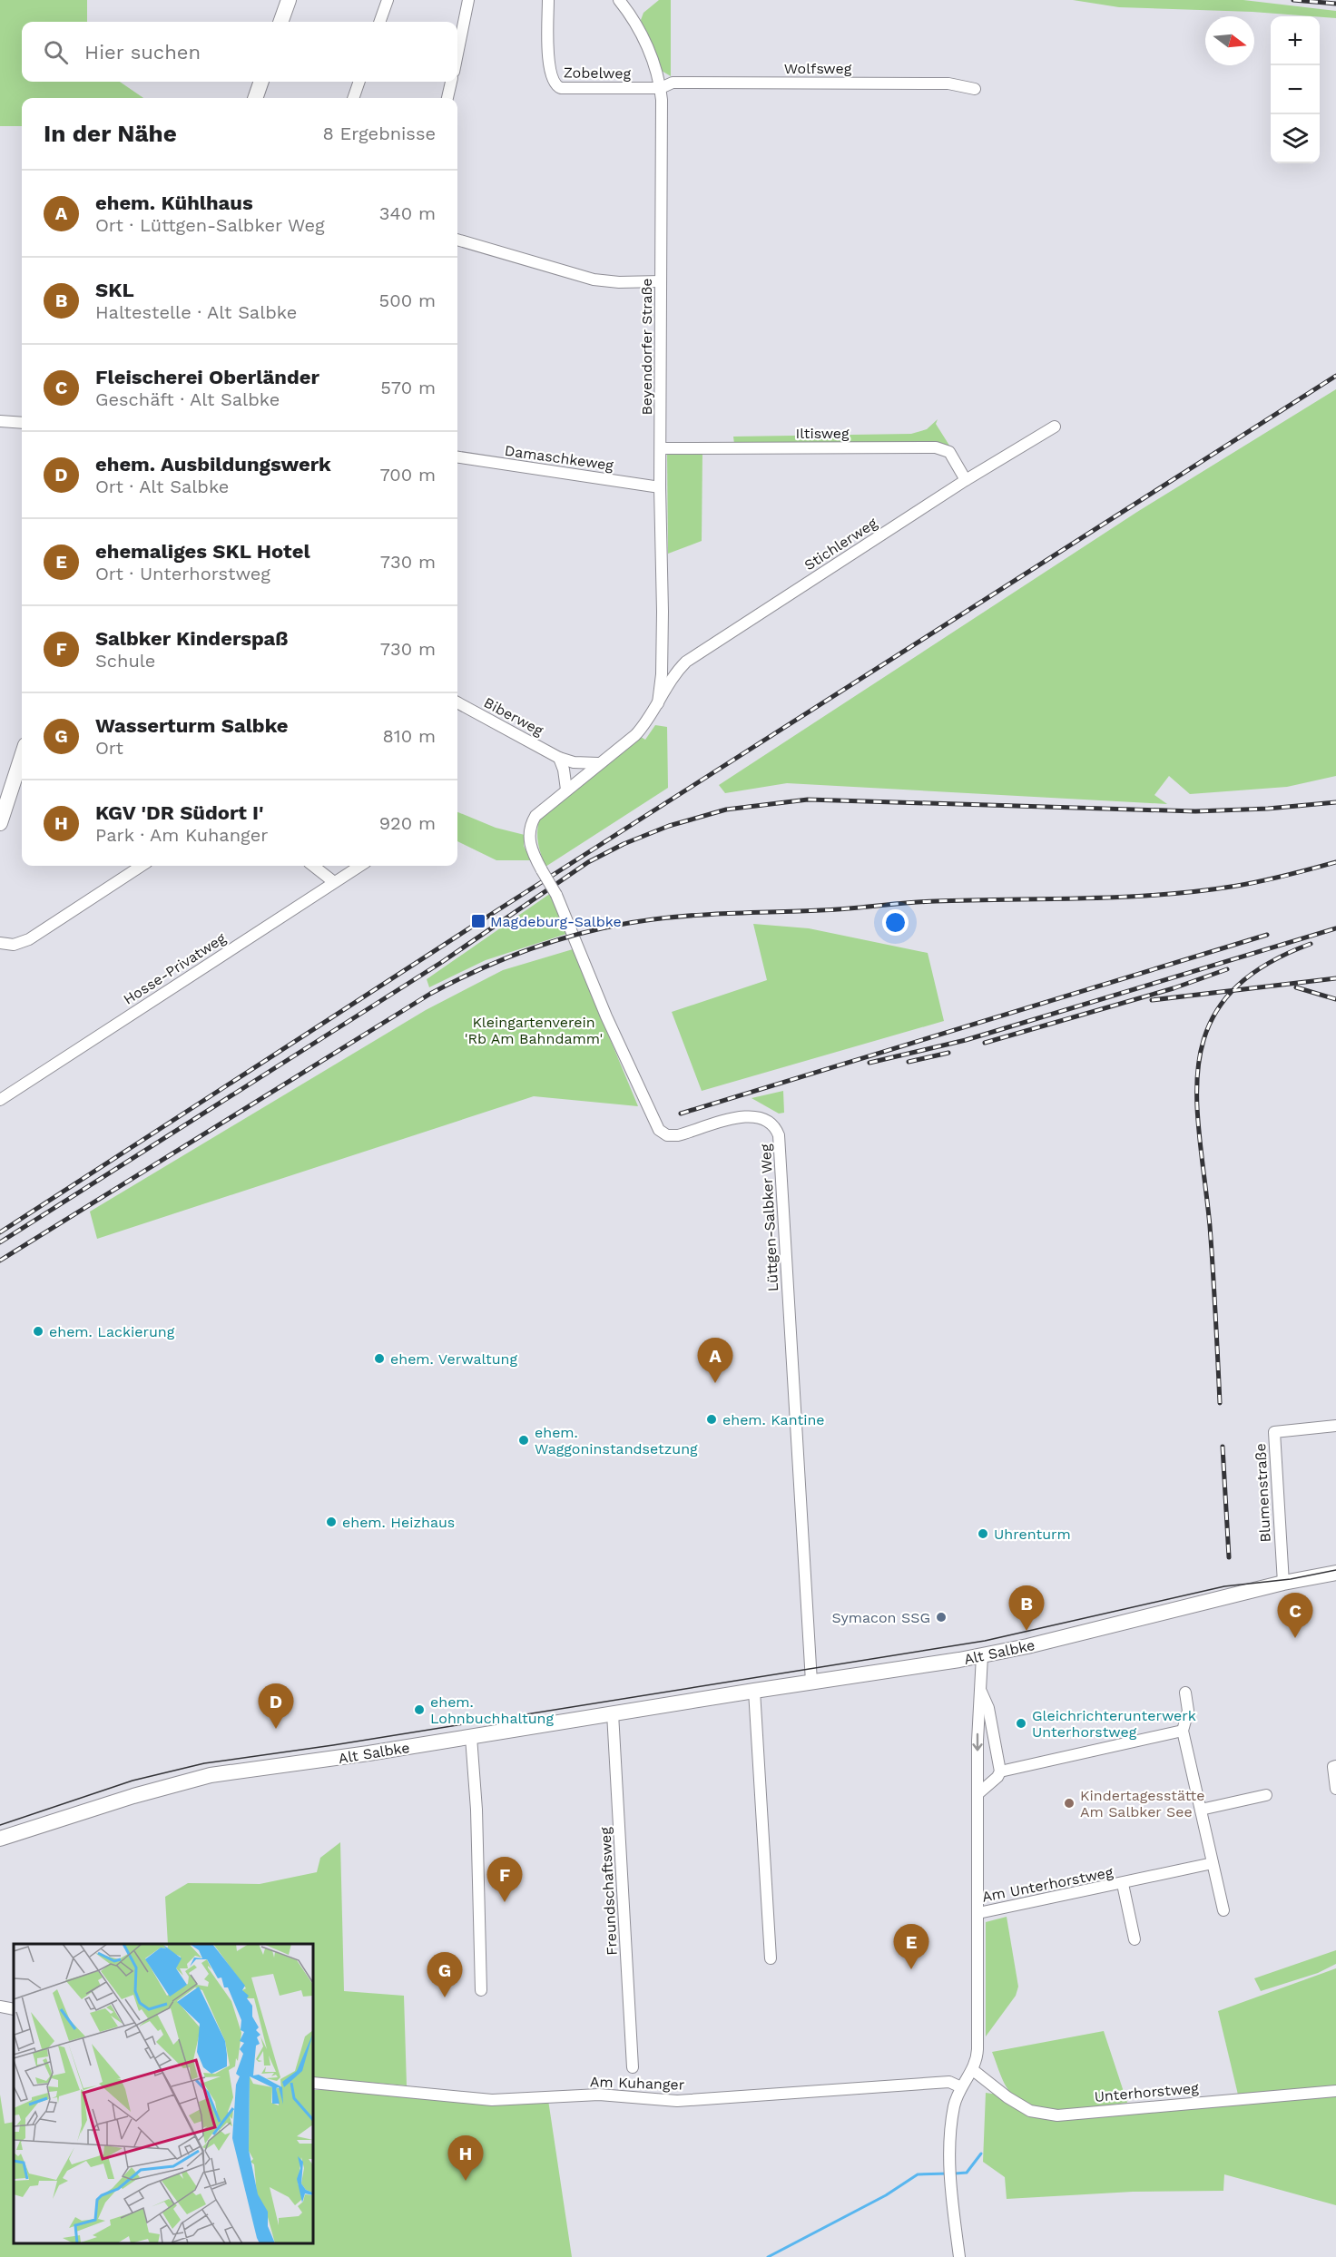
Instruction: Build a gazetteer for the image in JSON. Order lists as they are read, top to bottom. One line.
{"streets":{"main road":["Alt Salbke"],"street":["Wolfsweg","Zobelweg","Beyendorfer Straße","Iltisweg","Damaschkeweg","Stichlerweg","Biberweg","Hosse-Privatweg","Lüttgen-Salbker Weg","Blumenstraße","Am Unterhorstweg","Freundschaftsweg","Am Kuhanger","Unterhorstweg"]},"crossings":[["Wolfsweg","Zobelweg"],["Wolfsweg","Beyendorfer Straße"],["Zobelweg","Beyendorfer Straße"],["Beyendorfer Straße","Iltisweg"],["Beyendorfer Straße","Damaschkeweg"],["Beyendorfer Straße","Stichlerweg"],["Beyendorfer Straße","Lüttgen-Salbker Weg"],["Iltisweg","Stichlerweg"],["Stichlerweg","Lüttgen-Salbker Weg"],["Biberweg","Lüttgen-Salbker Weg"],["Lüttgen-Salbker Weg","Alt Salbke"],["Blumenstraße","Alt Salbke"],["Alt Salbke","Freundschaftsweg"]],"parks":["Kleingartenverein 'Rb Am Bahndamm'"],"places":{"transit":["Magdeburg-Salbke"],"other":["ehem. Lackierung","ehem. Verwaltung","ehem. Kantine","ehem. Waggoninstandsetzung","ehem. Heizhaus","Uhrenturm","Symacon SSG","ehem. Lohnbuchhaltung","Gleichrichterunterwerk Unterhorstweg","Kindertagesstätte Am Salbker See"]},"north":"right","page":{"map_buttons":["+","−"],"search":"Hier suchen","heading":["In der Nähe","8 Ergebnisse"],"list":[{"mark":"A","name":"ehem. Kühlhaus","note":"Ort · Lüttgen-Salbker Weg","value":"340 m"},{"mark":"B","name":"SKL","note":"Haltestelle · Alt Salbke","value":"500 m"},{"mark":"C","name":"Fleischerei Oberländer","note":"Geschäft · Alt Salbke","value":"570 m"},{"mark":"D","name":"ehem. Ausbildungswerk","note":"Ort · Alt Salbke","value":"700 m"},{"mark":"E","name":"ehemaliges SKL Hotel","note":"Ort · Unterhorstweg","value":"730 m"},{"mark":"F","name":"Salbker Kinderspaß","note":"Schule","value":"730 m"},{"mark":"G","name":"Wasserturm Salbke","note":"Ort","value":"810 m"},{"mark":"H","name":"KGV 'DR Südort I'","note":"Park · Am Kuhanger","value":"920 m"}],"pins":["A","B","C","D","F","E","G","H"]}}
